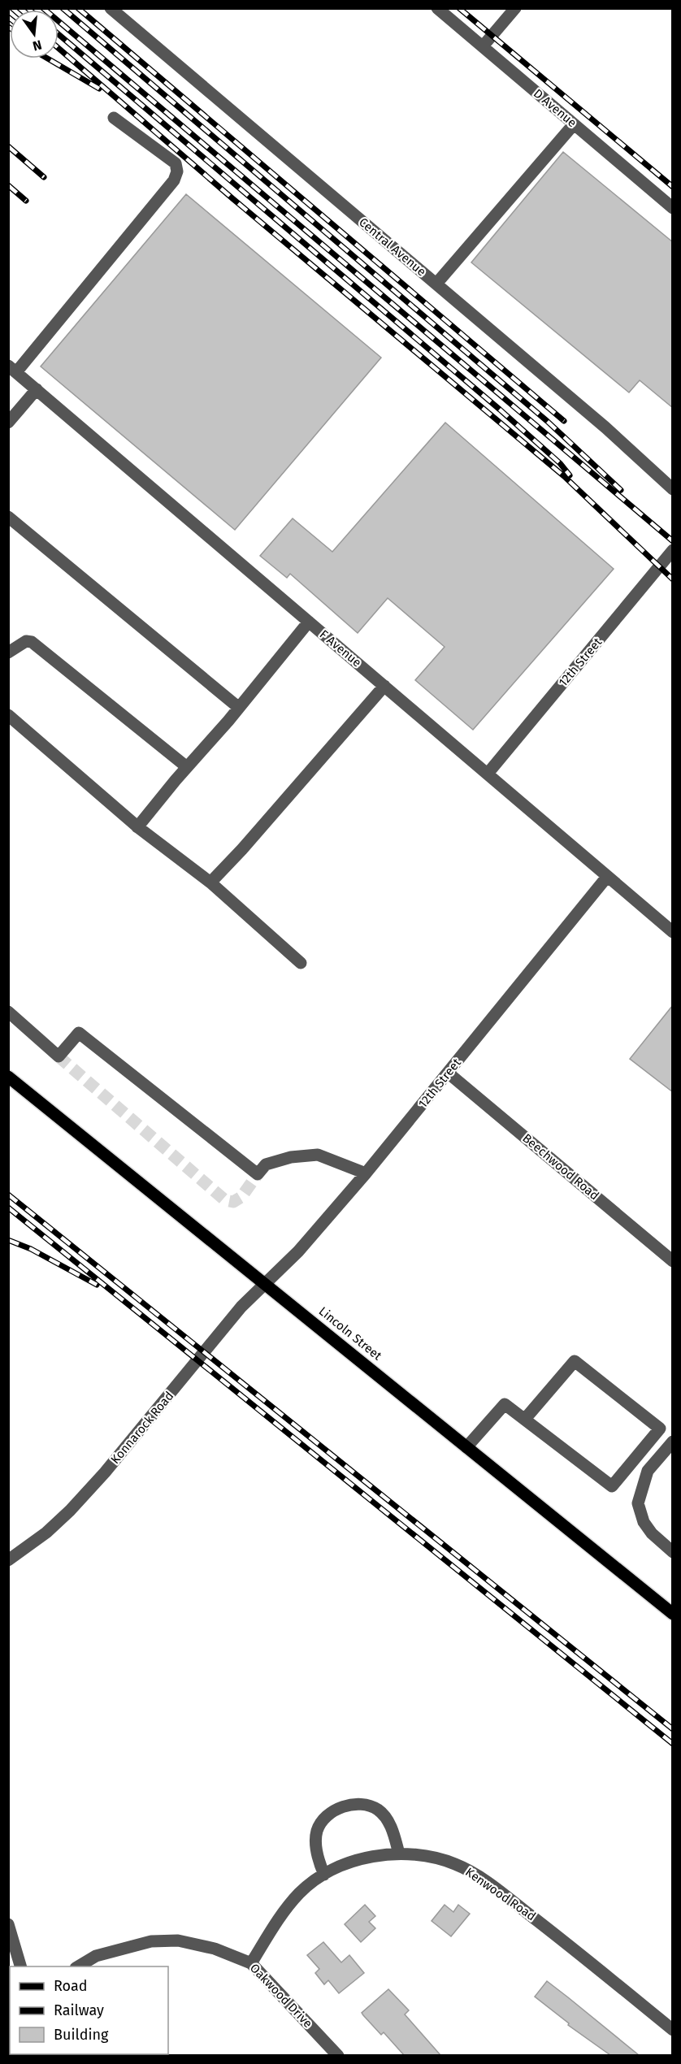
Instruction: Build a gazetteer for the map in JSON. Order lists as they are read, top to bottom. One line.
{"streets":{"main road":["Lincoln Street"],"street":["D Avenue","Central Avenue","F Avenue","12th Street","Beechwood Road","Konnarock Road","Kenwood Road","Oakwood Drive"]},"crossings":[["F Avenue","12th Street"],["12th Street","Beechwood Road"],["12th Street","Lincoln Street"],["12th Street","Konnarock Road"],["Lincoln Street","Konnarock Road"],["Kenwood Road","Oakwood Drive"]],"legend":["Road","Railway","Building"],"north":"bottom"}
